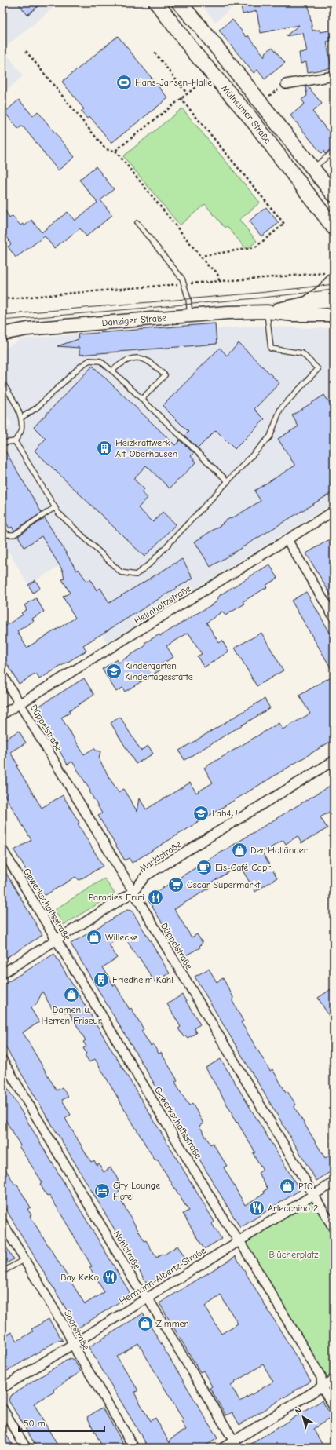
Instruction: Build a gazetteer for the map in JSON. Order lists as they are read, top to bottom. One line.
{"streets":{"main road":["Mülheimer Straße","Danziger Straße"],"street":["Helmholtzstraße","Düppelstraße","Marktstraße","Gewerkschaftsstraße","Nohlstraße","Hermann-Albertz-Straße","Saarstraße"]},"crossings":[["Helmholtzstraße","Düppelstraße"],["Düppelstraße","Marktstraße"],["Düppelstraße","Hermann-Albertz-Straße"],["Marktstraße","Gewerkschaftsstraße"],["Gewerkschaftsstraße","Hermann-Albertz-Straße"],["Nohlstraße","Hermann-Albertz-Straße"],["Hermann-Albertz-Straße","Saarstraße"]],"parks":["Blücherplatz"],"places":{"sports":["Hans-Jansen-Halle"],"building":["Heizkraftwerk Alt-Oberhausen","Friedhelm Kahl"],"school or university":["Kindergarten Kindertagesstätte","Lab4U"],"shop":["Der Holländer","Willecke","Damen u. Herren Friseur","PIO","Zimmer"],"cafe":["Eis-Café Capri"],"supermarket":["Oscar Supermarkt"],"restaurant":["Paradies Fruti","Arlecchino 2","Bay KeKo"],"hotel":["City Lounge Hotel"]},"scale_bar":"50 m","north":"top left"}
